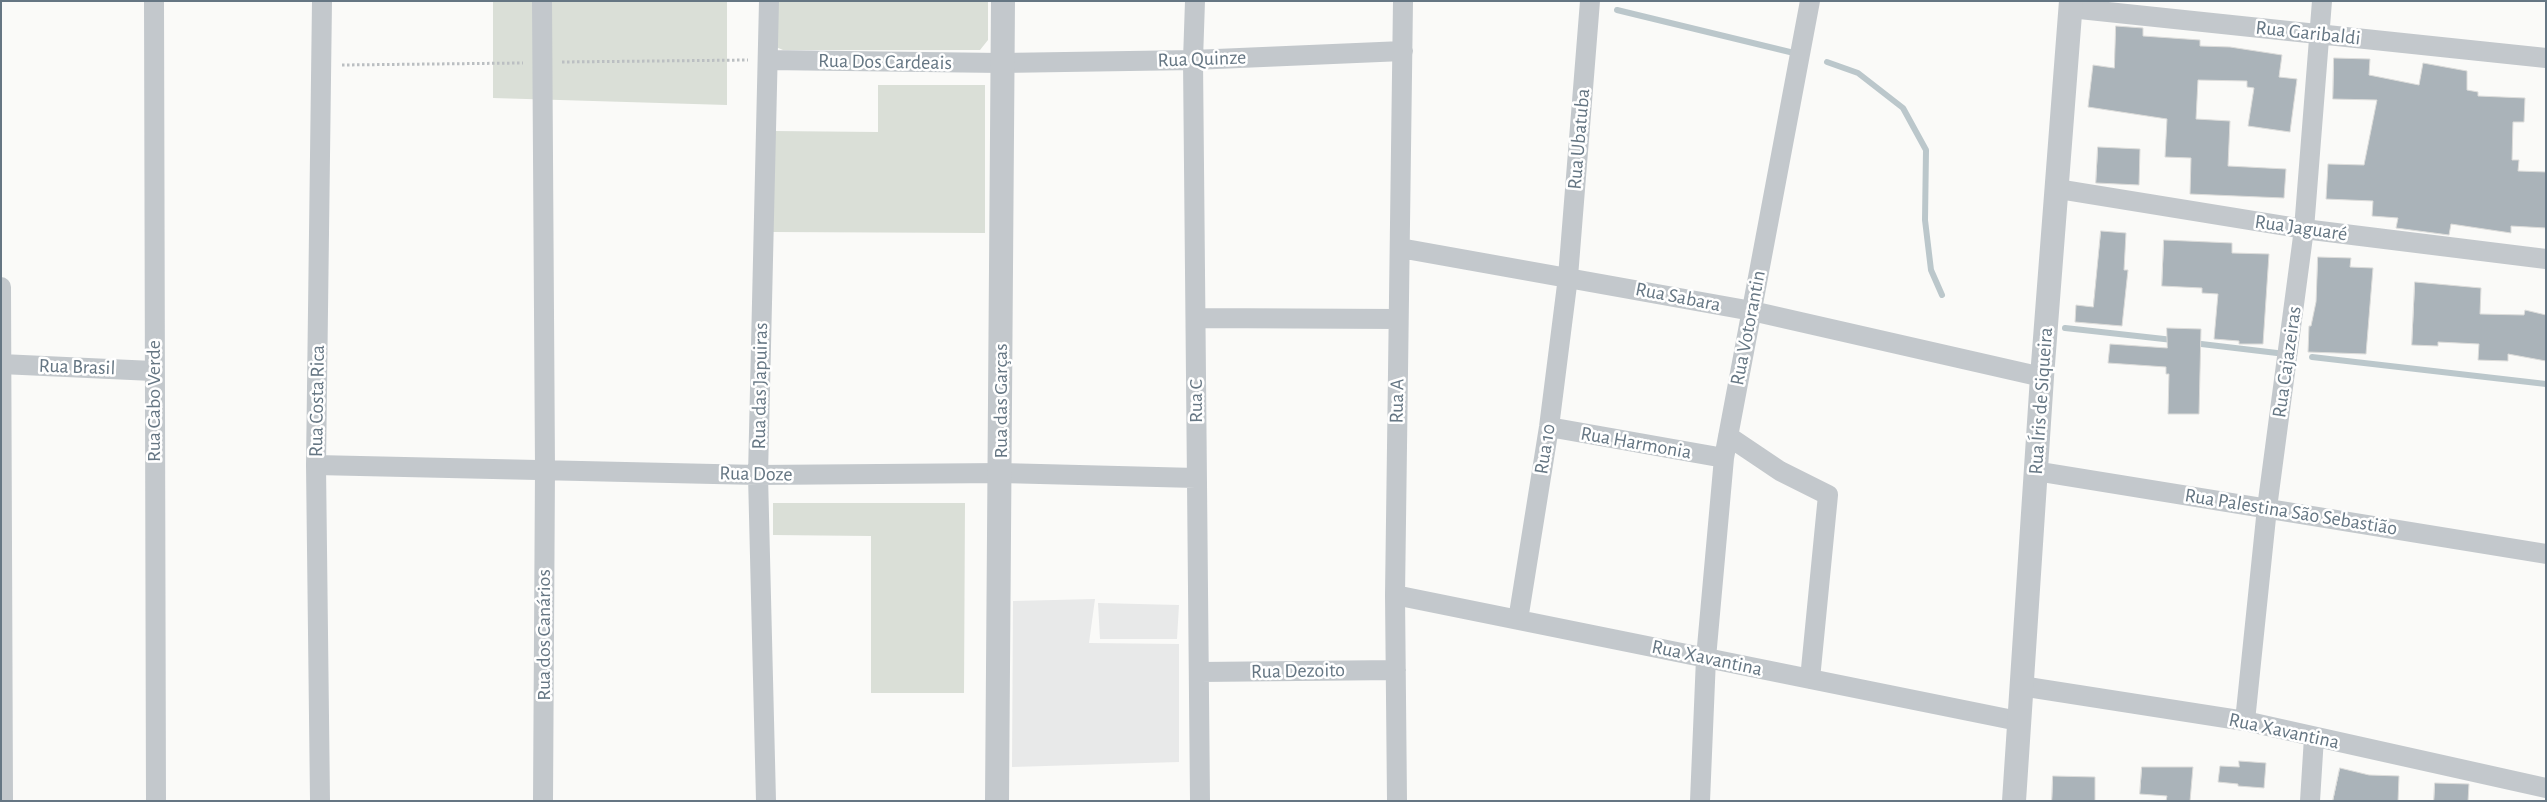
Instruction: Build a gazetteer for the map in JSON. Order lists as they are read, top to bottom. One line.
{"streets":{"street":["Rua Garibaldi","Rua Quinze","Rua Dos Cardeais","Rua Ubatuba","Rua Jaguaré","Rua Sabara","Rua Votorantin","Rua Cajazeiras","Rua Brasil","Rua das Japuiras","Rua Cabo Verde","Rua Costa Rica","Rua das Garças","Rua C","Rua A","Rua Íris de Siqueira","Rua Harmonia","Rua 10","Rua Doze","Rua Palestina São Sebastião","Rua dos Canários","Rua Xavantina","Rua Dezoito"]},"crossings":[["Rua Garibaldi","Rua Cajazeiras"],["Rua Garibaldi","Rua Íris de Siqueira"],["Rua Quinze","Rua Dos Cardeais"],["Rua Quinze","Rua das Garças"],["Rua Quinze","Rua C"],["Rua Quinze","Rua A"],["Rua Dos Cardeais","Rua das Japuiras"],["Rua Dos Cardeais","Rua das Garças"],["Rua Ubatuba","Rua Sabara"],["Rua Ubatuba","Rua 10"],["Rua Jaguaré","Rua Cajazeiras"],["Rua Jaguaré","Rua Íris de Siqueira"],["Rua Sabara","Rua Votorantin"],["Rua Sabara","Rua A"],["Rua Sabara","Rua Íris de Siqueira"],["Rua Sabara","Rua 10"],["Rua Votorantin","Rua Harmonia"],["Rua Votorantin","Rua Xavantina"],["Rua Cajazeiras","Rua Palestina São Sebastião"],["Rua Cajazeiras","Rua Xavantina"],["Rua Brasil","Rua Cabo Verde"],["Rua das Japuiras","Rua Doze"],["Rua Costa Rica","Rua Doze"],["Rua das Garças","Rua Doze"],["Rua C","Rua Doze"],["Rua C","Rua Dezoito"],["Rua A","Rua Xavantina"],["Rua A","Rua Dezoito"],["Rua Íris de Siqueira","Rua Palestina São Sebastião"],["Rua Íris de Siqueira","Rua Xavantina"],["Rua Harmonia","Rua 10"],["Rua 10","Rua Xavantina"],["Rua Doze","Rua dos Canários"]]}
